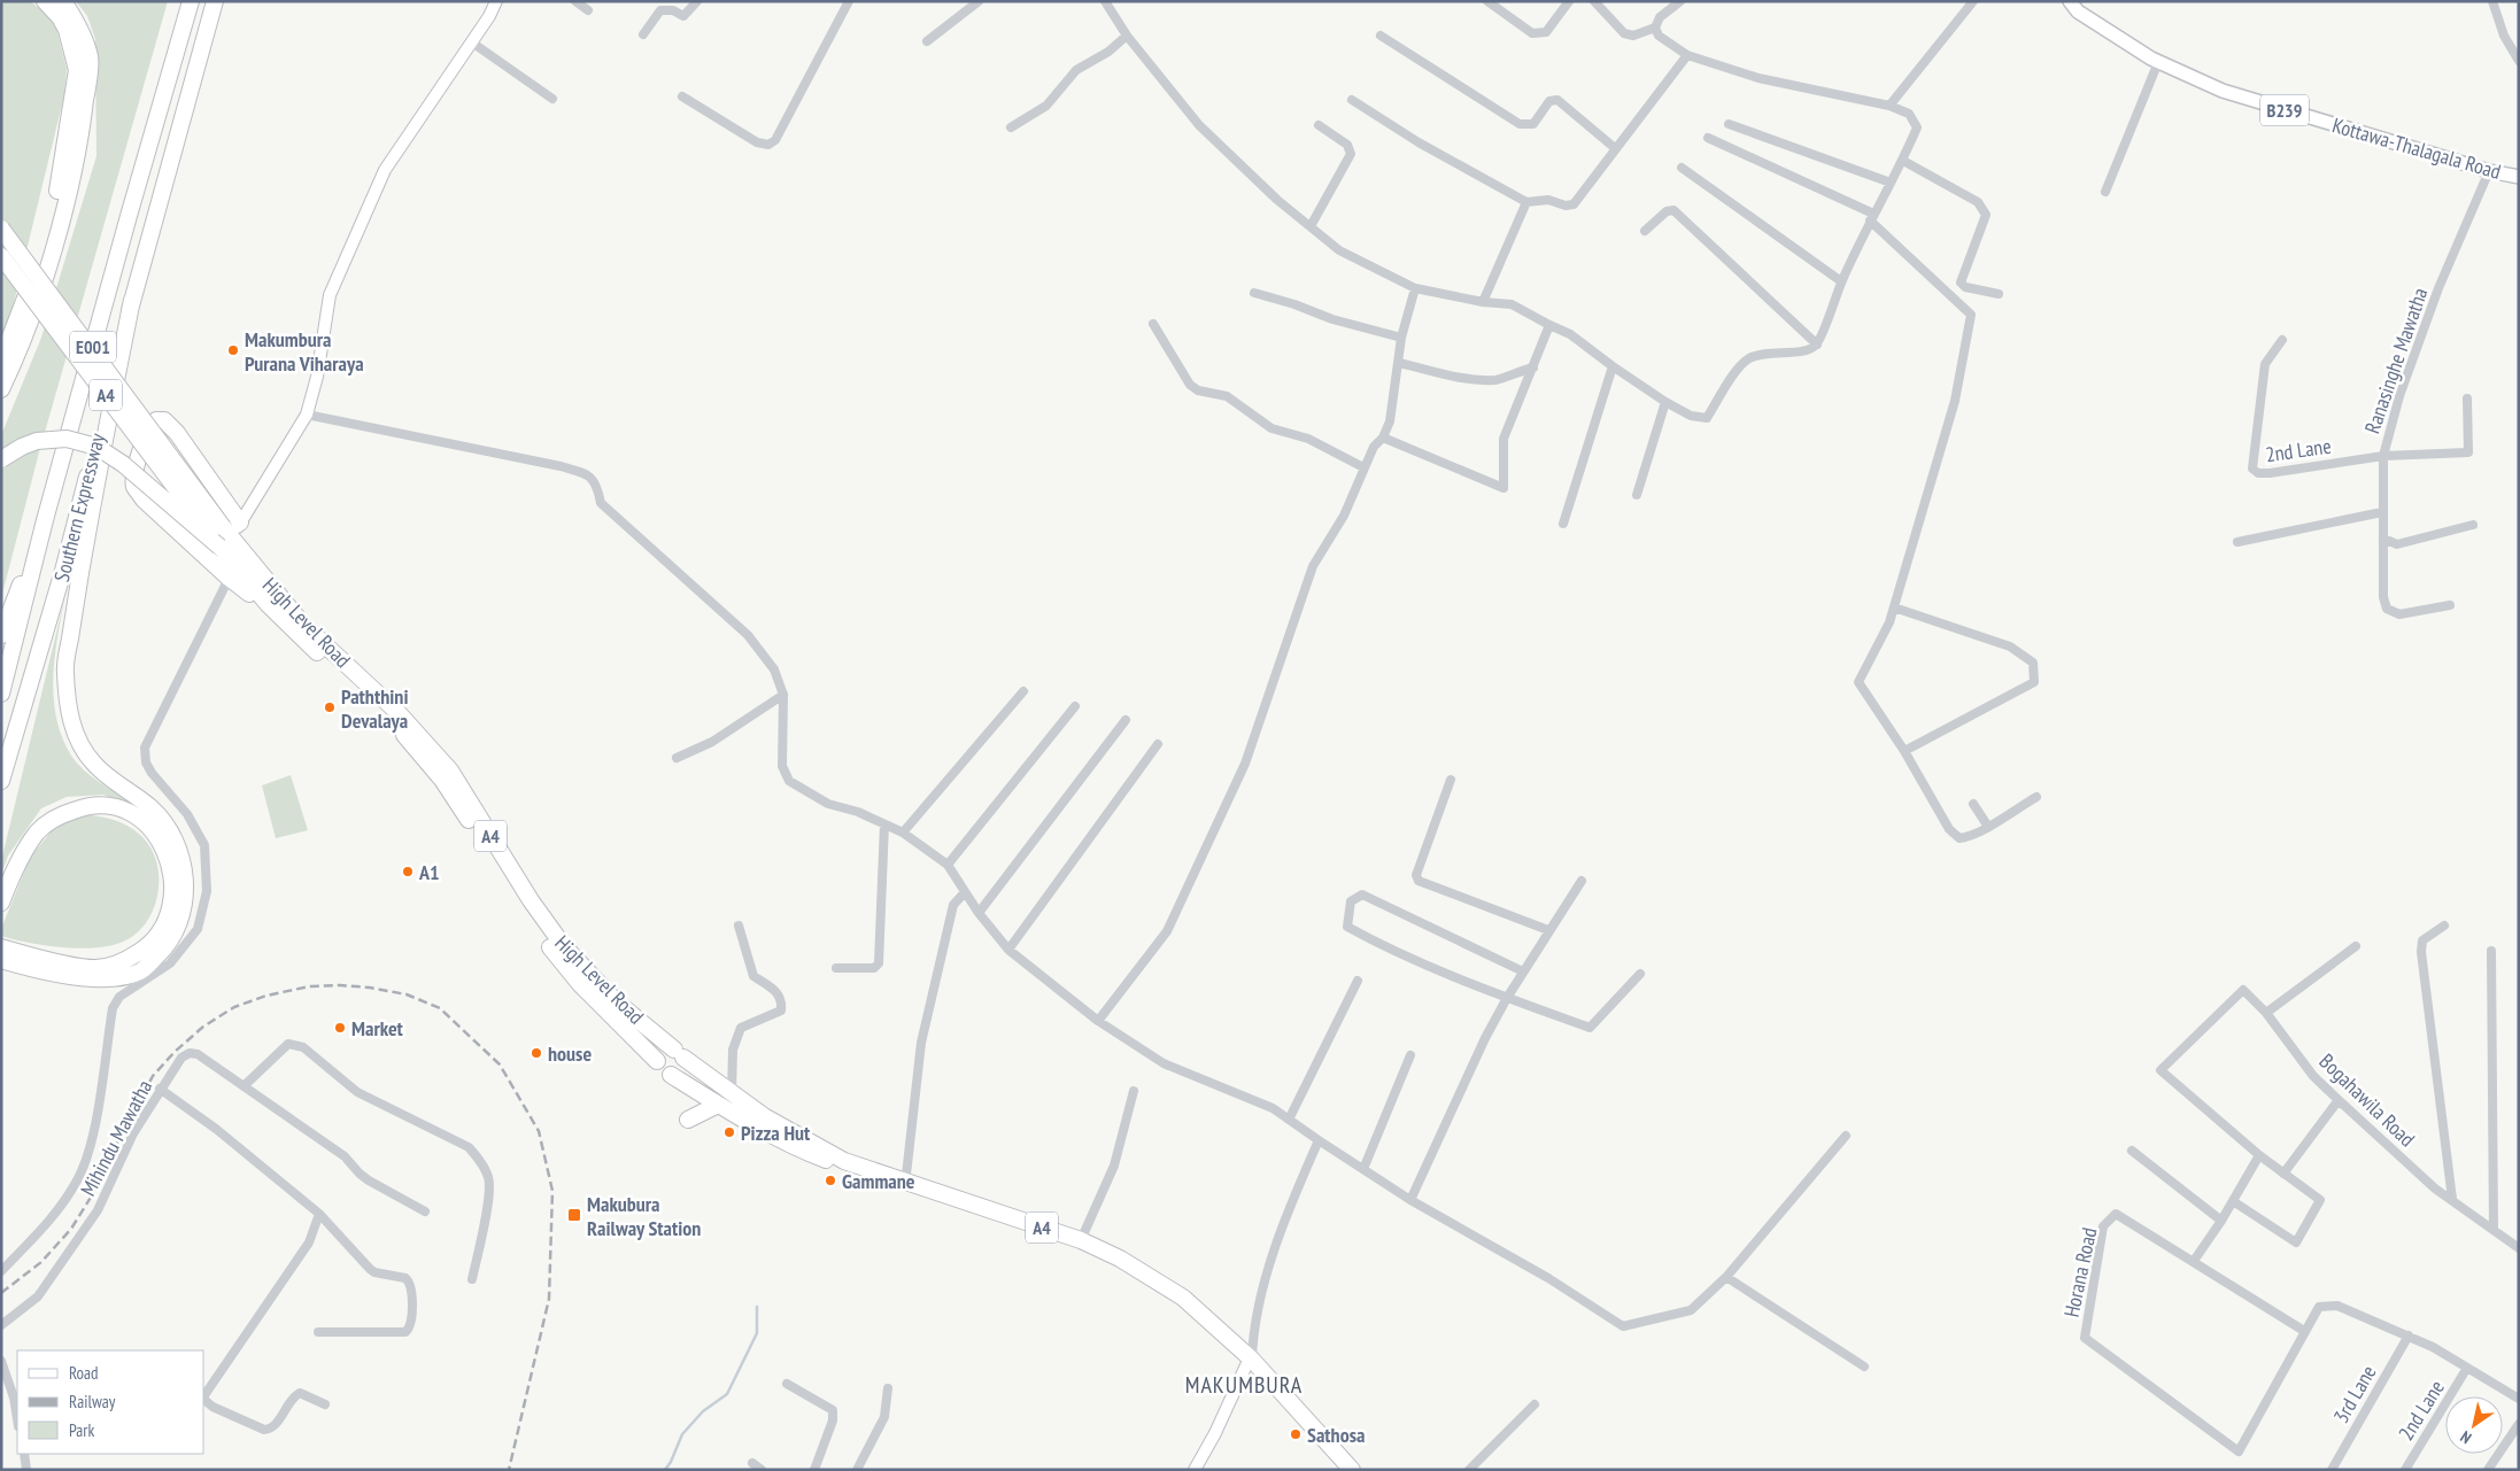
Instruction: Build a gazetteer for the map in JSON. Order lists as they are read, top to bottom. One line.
{"streets":{"highway":["E001","A4","Southern Expressway","High Level Road"],"main road":["B239","Kottawa-Thalagala Road"],"street":["Ranasinghe Mawatha","2nd Lane","Bogahawila Road","Mihindu Mawatha","Horana Road","3rd Lane"]},"crossings":[["Kottawa-Thalagala Road","Ranasinghe Mawatha"],["Ranasinghe Mawatha","2nd Lane"],["2nd Lane","Horana Road"],["Horana Road","3rd Lane"]],"districts":["MAKUMBURA"],"places":{"other":["Makumbura Purana Viharaya","Paththini Devalaya","A1","Market","house","Pizza Hut","Gammane","Sathosa"],"transit":["Makubura Railway Station"]},"legend":["Road","Railway","Park"],"north":"bottom left"}
